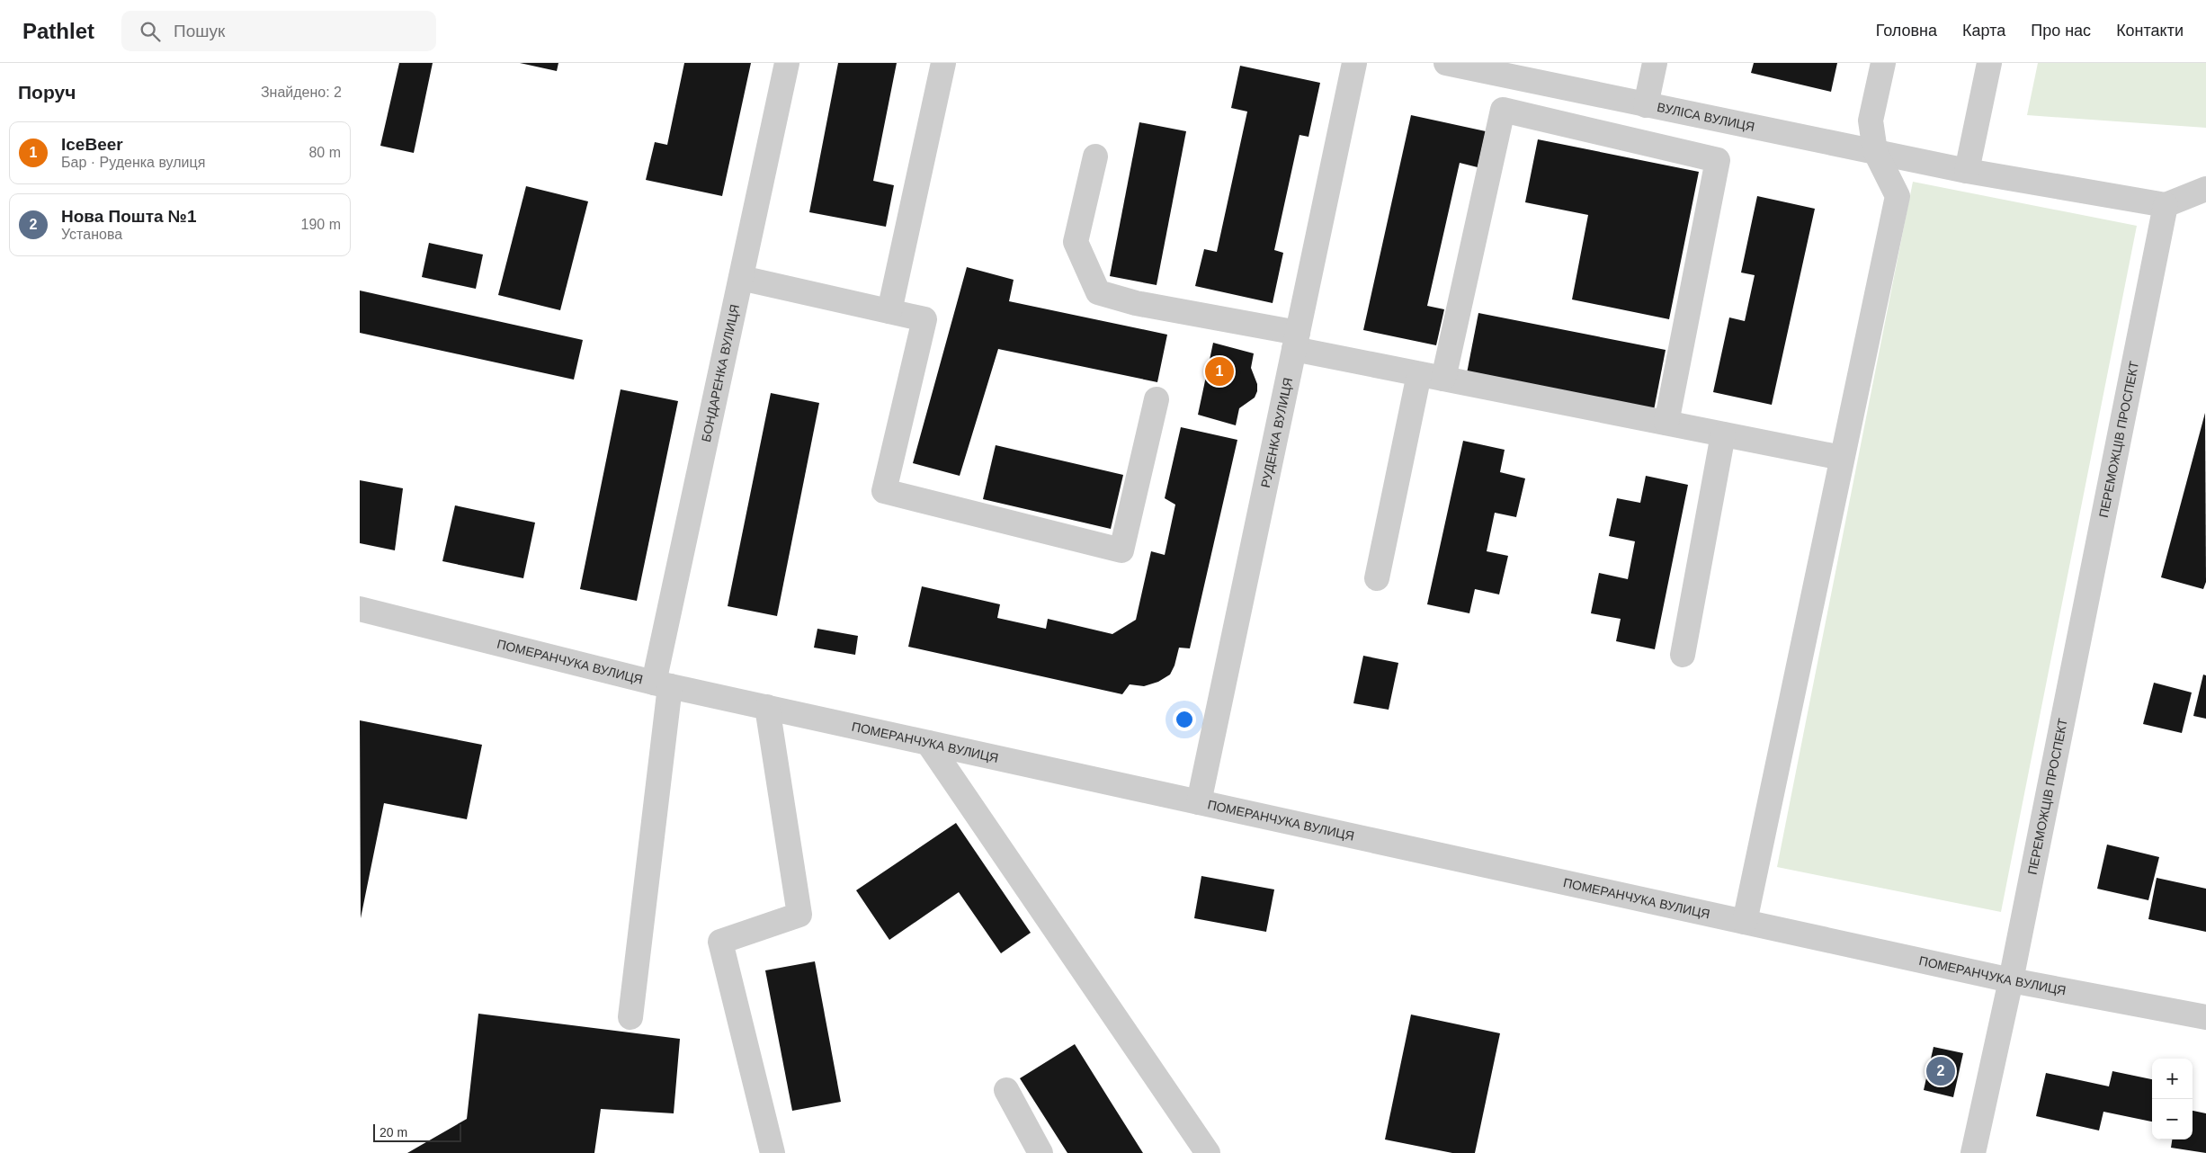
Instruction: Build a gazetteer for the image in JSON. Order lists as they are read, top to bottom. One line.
{"streets":{"street":["ВУЛІСА ВУЛИЦЯ","БОНДАРЕНКА ВУЛИЦЯ","РУДЕНКА ВУЛИЦЯ","ПЕРЕМОЖЦІВ ПРОСПЕКТ","ПОМЕРАНЧУКА ВУЛИЦЯ"]},"crossings":[["БОНДАРЕНКА ВУЛИЦЯ","ПОМЕРАНЧУКА ВУЛИЦЯ"],["РУДЕНКА ВУЛИЦЯ","ПОМЕРАНЧУКА ВУЛИЦЯ"],["ПЕРЕМОЖЦІВ ПРОСПЕКТ","ПОМЕРАНЧУКА ВУЛИЦЯ"]],"scale_bar":"20 m","page":{"header":"Pathlet","search":"Пошук","nav":["Головна","Карта","Про нас","Контакти"],"heading":["Поруч","Знайдено: 2"],"list":[{"mark":"1","name":"IceBeer","note":"Бар · Руденка вулиця","value":"80 m"},{"mark":"2","name":"Нова Пошта №1","note":"Установа","value":"190 m"}],"pins":["1","2"],"map_buttons":["+","−"],"scale":"20 m"}}
